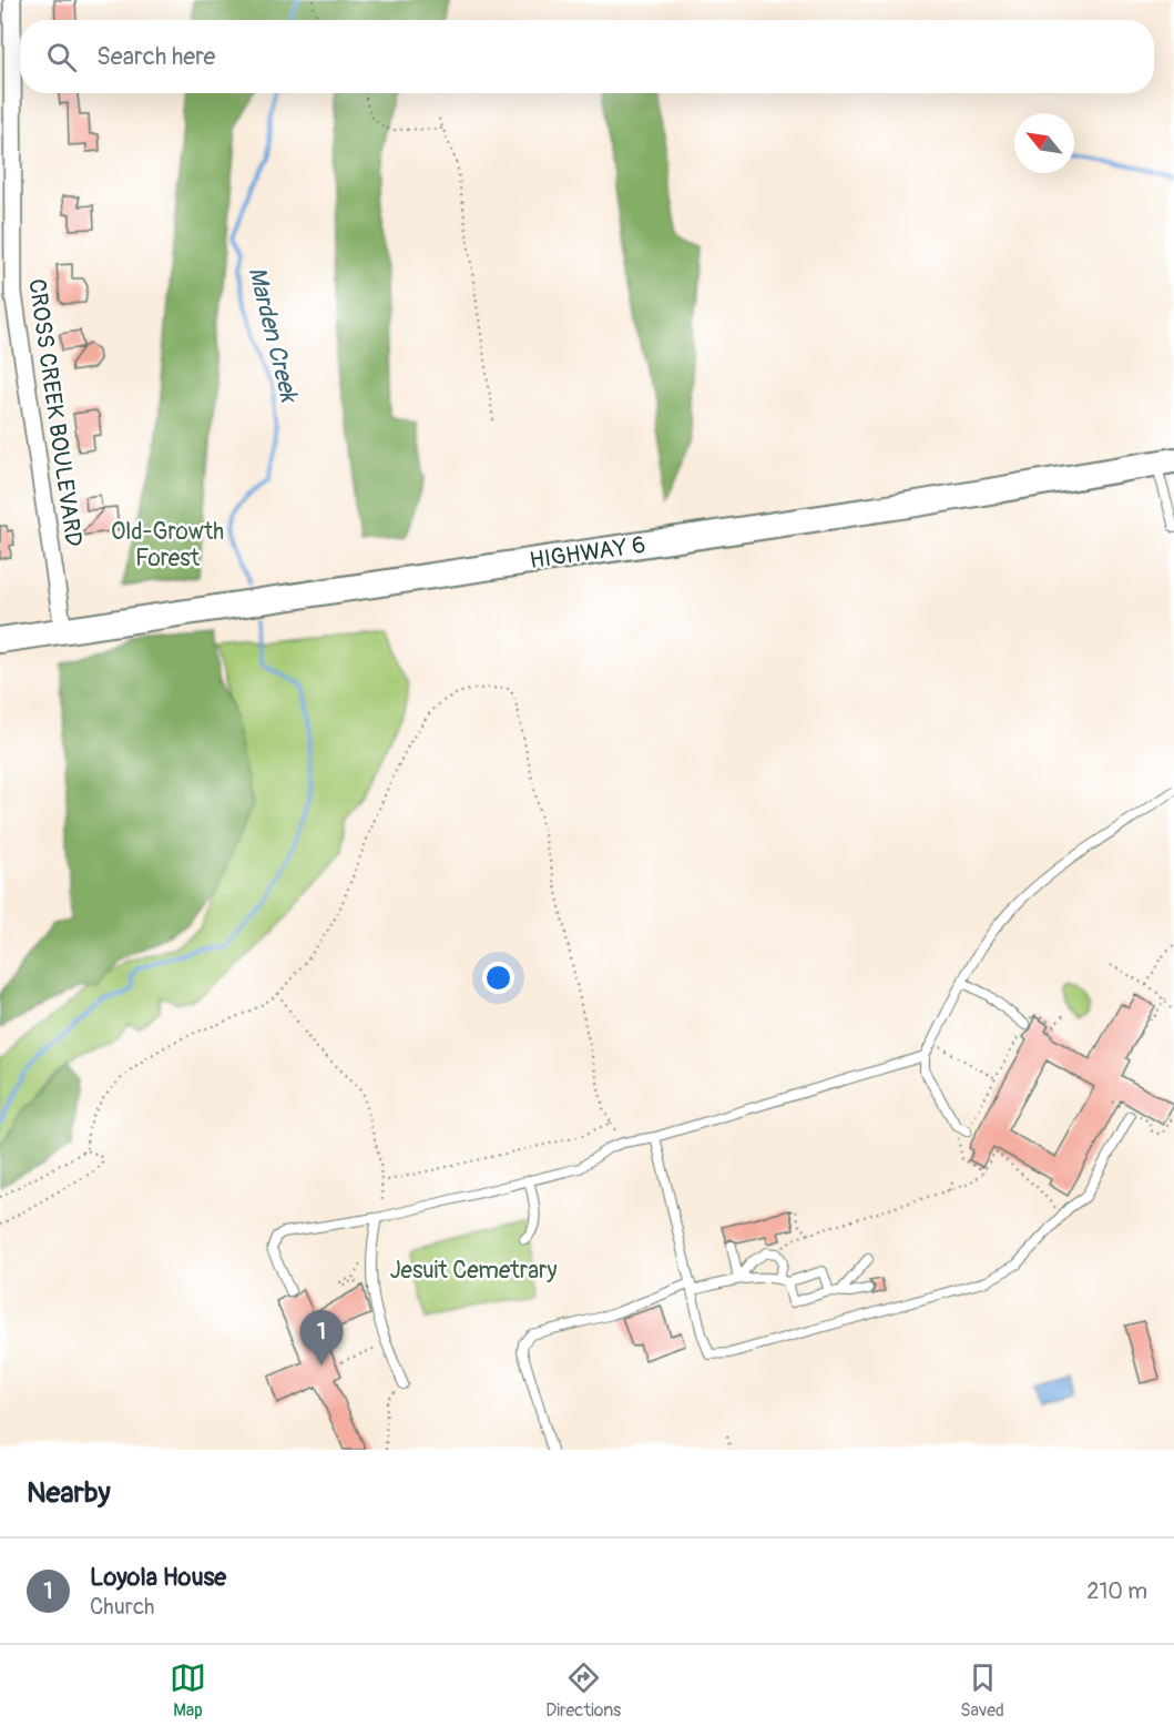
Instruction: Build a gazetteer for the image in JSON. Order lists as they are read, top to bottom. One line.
{"streets":{"main road":["HIGHWAY 6"],"street":["CROSS CREEK BOULEVARD"]},"crossings":[["CROSS CREEK BOULEVARD","HIGHWAY 6"]],"water":["Marden Creek"],"parks":["Old-Growth Forest","Jesuit Cemetrary"],"north":"top left","page":{"search":"Search here","pins":"1","heading":"Nearby","list":[{"mark":"1","name":"Loyola House","note":"Church","value":"210 m"}],"nav":["Map","Directions","Saved"]}}
